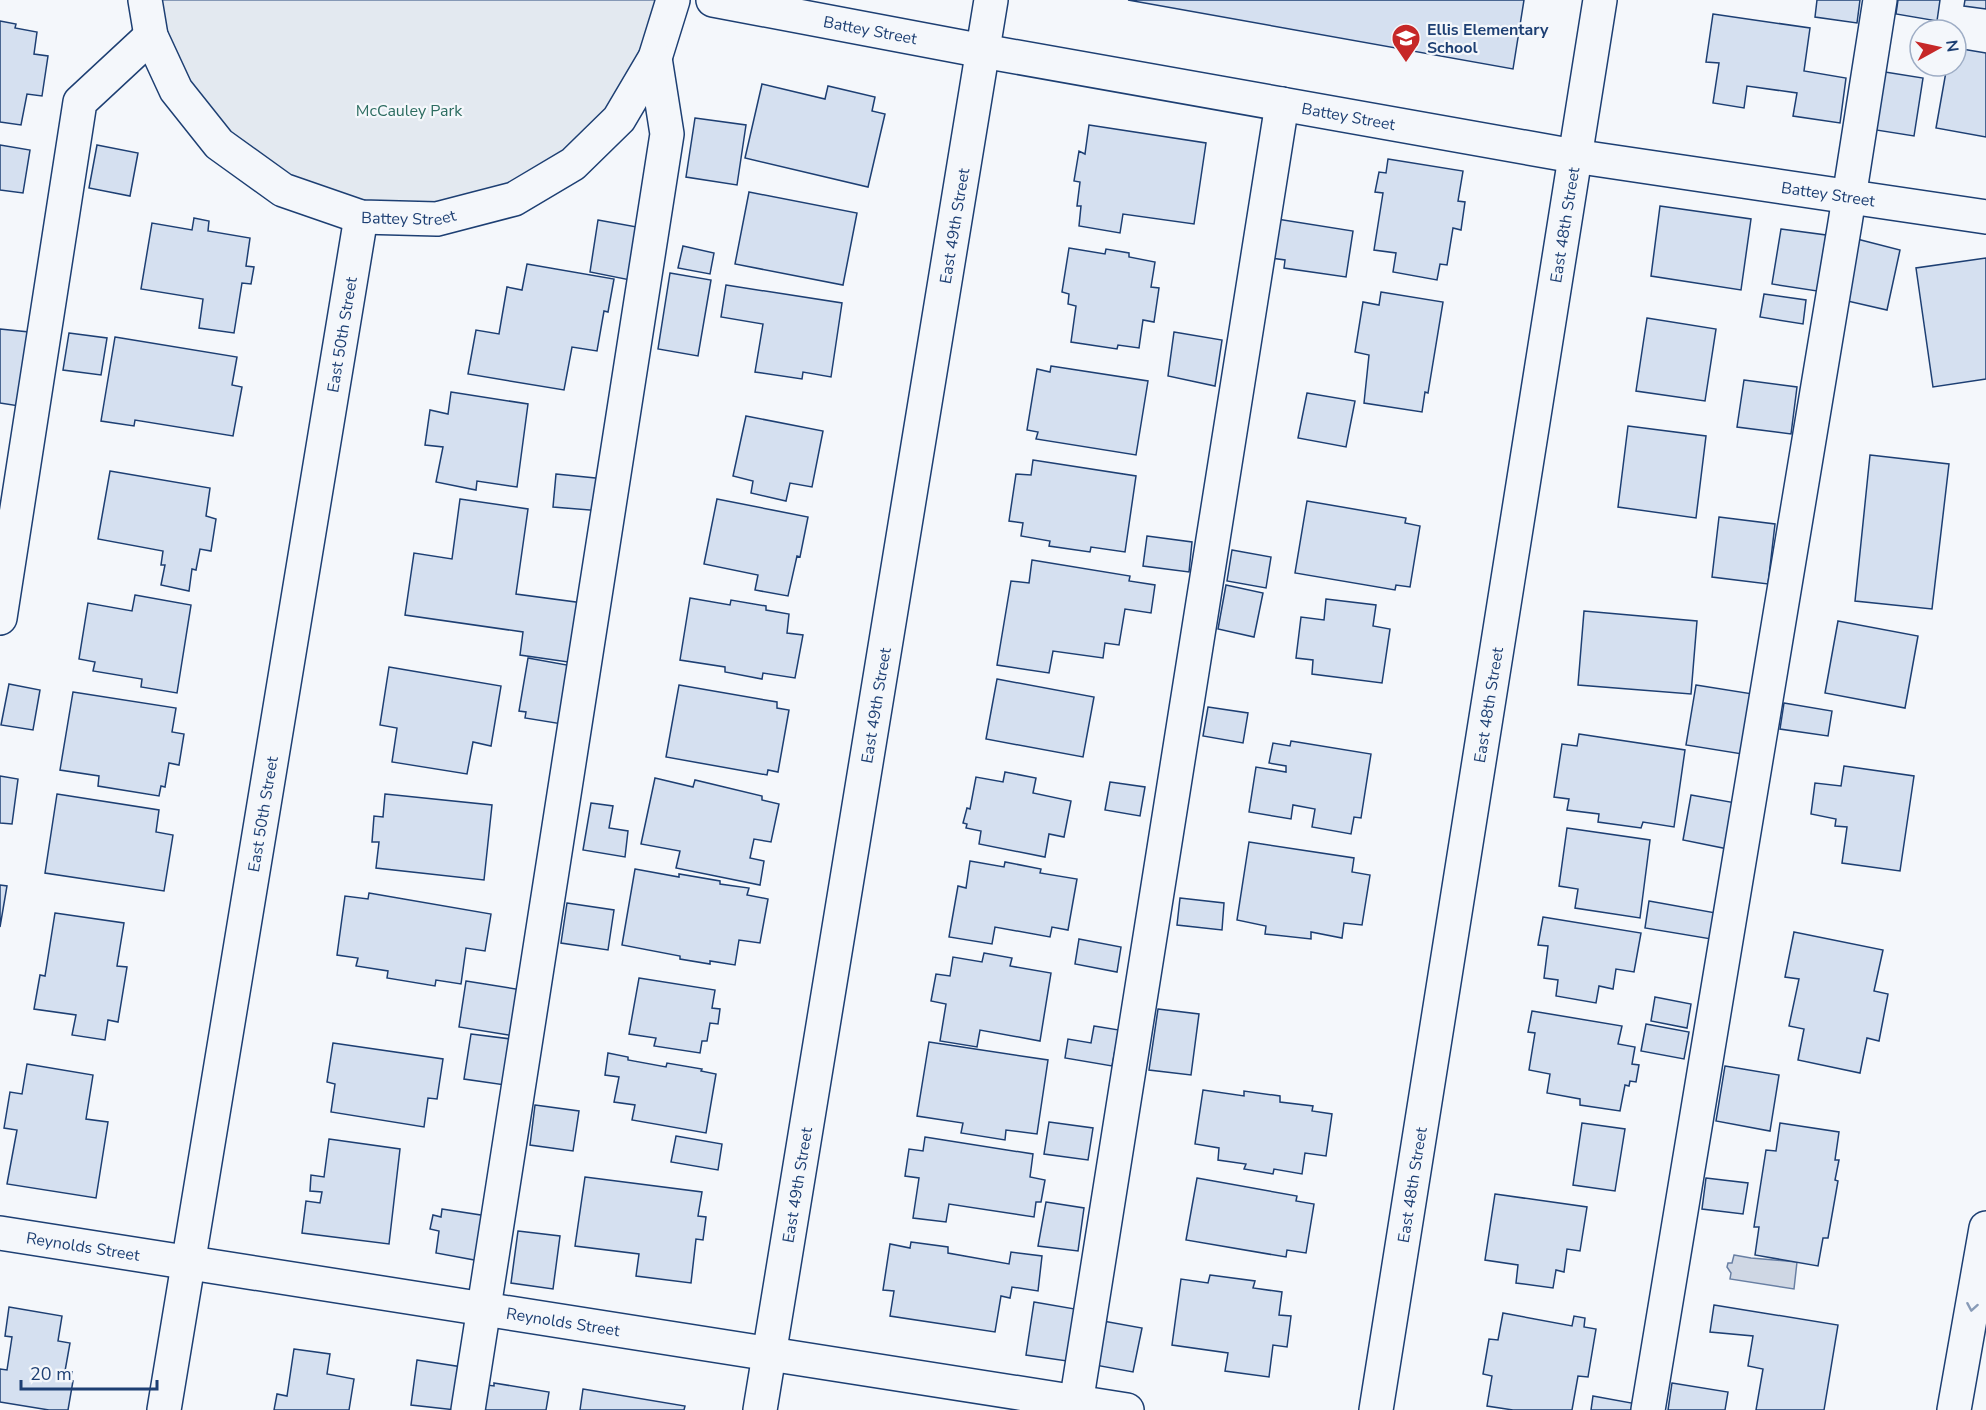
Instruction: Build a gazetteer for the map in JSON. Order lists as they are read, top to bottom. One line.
{"streets":{"street":["Battey Street","East 49th Street","East 48th Street","East 50th Street","Reynolds Street"]},"crossings":[["Battey Street","East 49th Street"],["Battey Street","East 48th Street"],["Battey Street","East 50th Street"],["East 49th Street","Reynolds Street"],["East 50th Street","Reynolds Street"]],"parks":["McCauley Park"],"places":{"school or university":["Ellis Elementary School"]},"scale_bar":"20 m","north":"right"}
